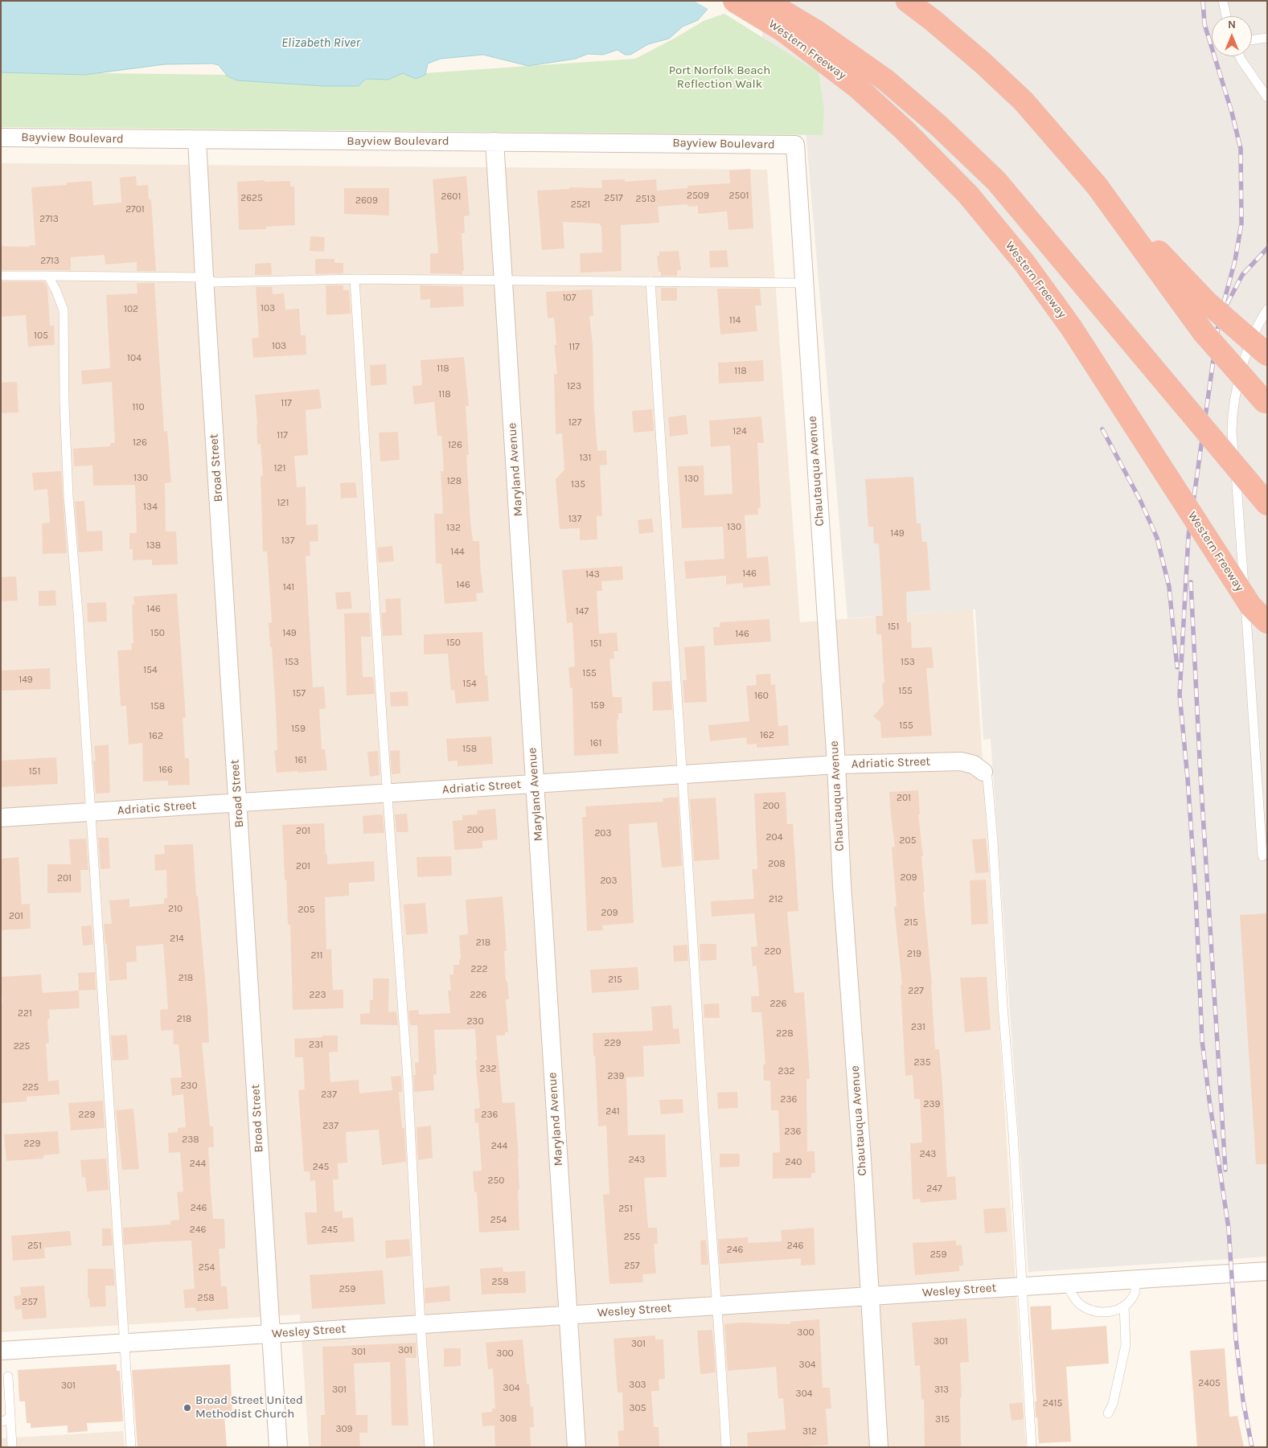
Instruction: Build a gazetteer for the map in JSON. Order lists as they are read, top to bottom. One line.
{"streets":{"highway":["Western Freeway"],"street":["Bayview Boulevard","Broad Street","Maryland Avenue","Chautauqua Avenue","Adriatic Street","Wesley Street"]},"crossings":[["Bayview Boulevard","Broad Street"],["Bayview Boulevard","Maryland Avenue"],["Bayview Boulevard","Chautauqua Avenue"],["Broad Street","Adriatic Street"],["Broad Street","Wesley Street"],["Maryland Avenue","Adriatic Street"],["Maryland Avenue","Wesley Street"],["Chautauqua Avenue","Adriatic Street"],["Chautauqua Avenue","Wesley Street"]],"water":["Elizabeth River"],"parks":["Port Norfolk Beach Reflection Walk"],"places":["Broad Street United Methodist Church"],"house_numbers":["2509","2501","2601","2625","2517","2513","2609","2521","2701","2713","2713","107","103","102","114","105","103","117","104","118","118","123","118","117","110","127","124","117","126","126","131","121","130","130","128","135","121","134","137","130","132","149","137","138","144","146","143","146","141","146","147","151","150","149","146","150","151","153","153","154","155","149","154","155","157","160","159","158","155","159","162","162","161","158","161","166","151","201","200","200","201","203","204","205","208","201","209","201","203","212","210","205","209","201","215","214","218","220","219","211","222","218","215","227","223","226","226","221","218","230","231","228","229","231","225","235","232","232","239","230","225","237","236","239","241","229","236","237","236","238","229","244","243","243","240","244","245","250","247","246","251","254","246","245","255","251","246","246","259","257","254","258","259","258","257","300","301","301","301","301","300","304","2405","303","301","304","301","313","304","2415","305","308","315","309","312"],"north":"top"}
